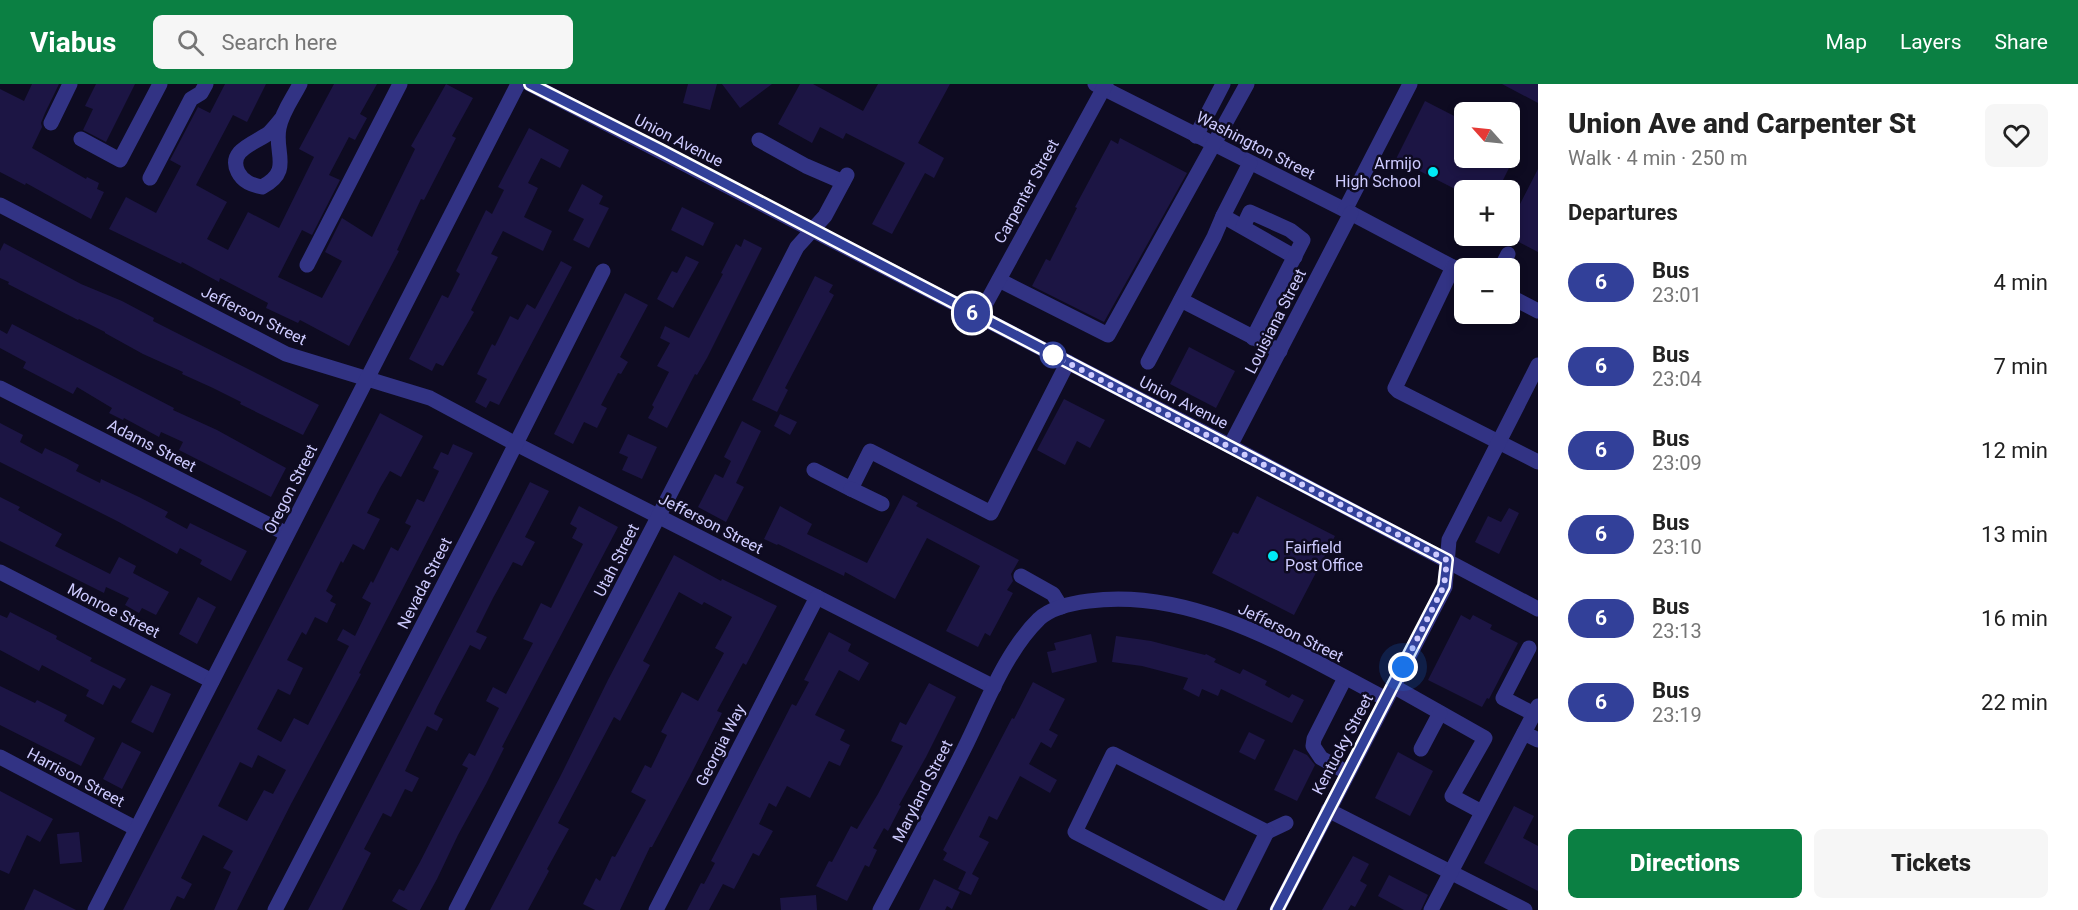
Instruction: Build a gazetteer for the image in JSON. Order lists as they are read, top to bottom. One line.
{"streets":{"street":["Union Avenue","Washington Street","Carpenter Street","Jefferson Street","Louisiana Street","Adams Street","Oregon Street","Utah Street","Nevada Street","Monroe Street","Kentucky Street","Georgia Way","Harrison Street","Maryland Street"]},"crossings":[["Union Avenue","Carpenter Street"],["Union Avenue","Louisiana Street"],["Union Avenue","Utah Street"],["Union Avenue","Kentucky Street"],["Washington Street","Carpenter Street"],["Washington Street","Louisiana Street"],["Jefferson Street","Oregon Street"],["Jefferson Street","Utah Street"],["Jefferson Street","Nevada Street"],["Jefferson Street","Kentucky Street"],["Jefferson Street","Georgia Way"],["Jefferson Street","Maryland Street"],["Adams Street","Oregon Street"],["Oregon Street","Monroe Street"],["Oregon Street","Harrison Street"]],"places":["Armijo High School","Fairfield Post Office"],"lines":["bus line 6"],"north":"top left","page":{"header":"Viabus","search":"Search here","nav":["Map","Layers","Share"],"on_map":"6","heading":[["Union Ave and Carpenter St","Walk · 4 min · 250 m"],"Departures"],"map_buttons":["+","−"],"list":[{"mark":"6","name":"Bus","note":"23:01","value":"4 min"},{"mark":"6","name":"Bus","note":"23:04","value":"7 min"},{"mark":"6","name":"Bus","note":"23:09","value":"12 min"},{"mark":"6","name":"Bus","note":"23:10","value":"13 min"},{"mark":"6","name":"Bus","note":"23:13","value":"16 min"},{"mark":"6","name":"Bus","note":"23:19","value":"22 min"}],"buttons":["Directions","Tickets"]}}
